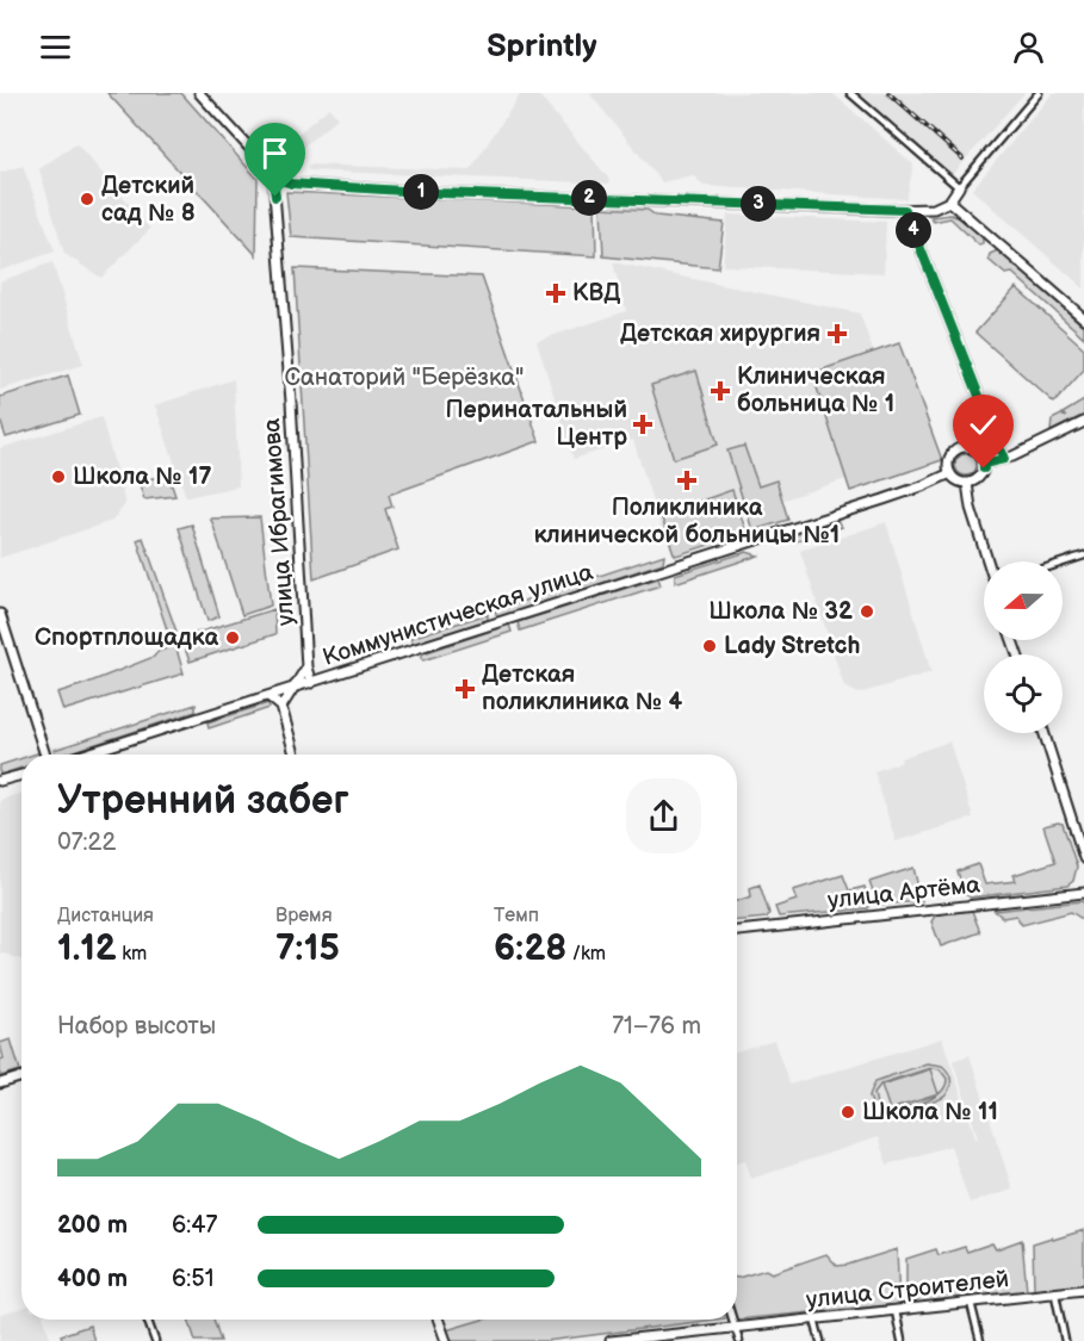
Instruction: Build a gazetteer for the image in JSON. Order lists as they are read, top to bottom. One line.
{"streets":{"main road":["улица Ибрагимова","Коммунистическая улица","улица Артёма","улица Строителей"]},"crossings":[["улица Ибрагимова","Коммунистическая улица"]],"parks":["Санаторий \"Берёзка\""],"places":{"other":["Детский сад № 8","Школа № 17","Школа № 32","Спортплощадка","Lady Stretch","Школа № 11"],"health":["КВД","Детская хирургия","Клиническая больница № 1","Перинатальный Центр","Поликлиника клинической больницы №1","Детская поликлиника № 4"]},"north":"left","page":{"header":"Sprintly","pins":["1","2","3","4"],"heading":["Утренний забег","07:22"],"stats":[["Дистанция","1.12 km"],["Время","7:15"],["Темп","6:28 /km"]],"chart":["Набор высоты","71–76 m"],"list":[{"name":"200 m","note":"6:47"},{"name":"400 m","note":"6:51"}]}}
